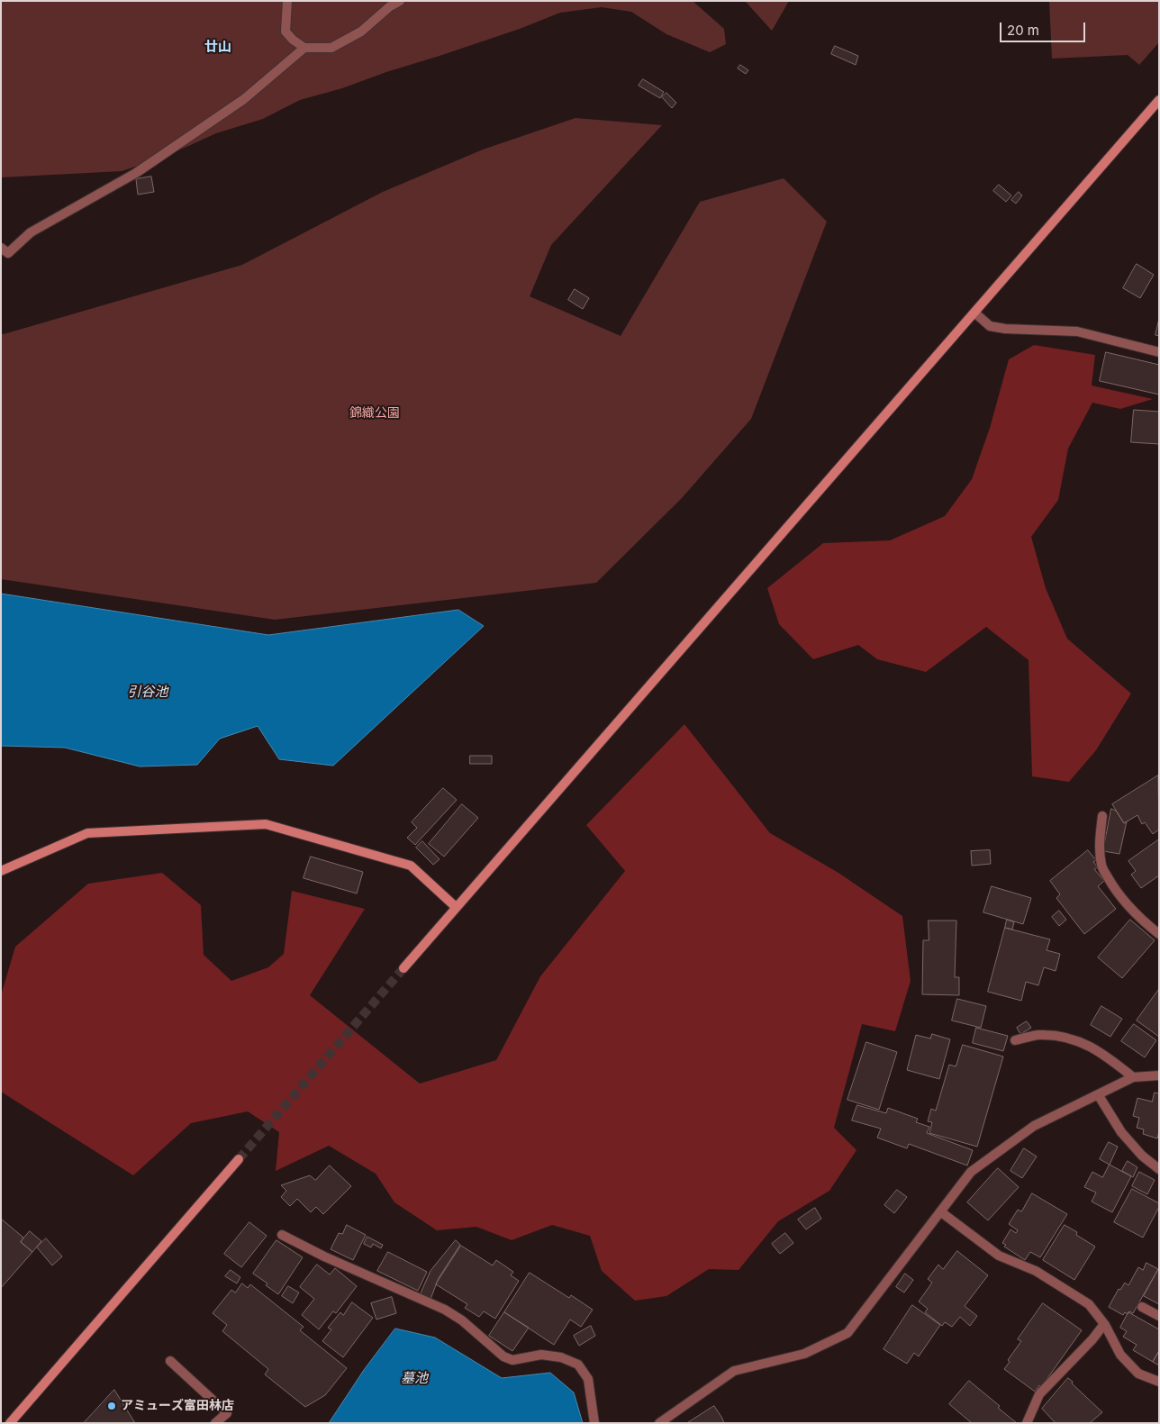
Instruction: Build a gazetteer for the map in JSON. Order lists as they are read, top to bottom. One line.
{"districts":["廿山"],"water":["引谷池","墓池"],"parks":["錦織公園"],"places":["アミューズ富田林店"],"scale_bar":"20 m"}
